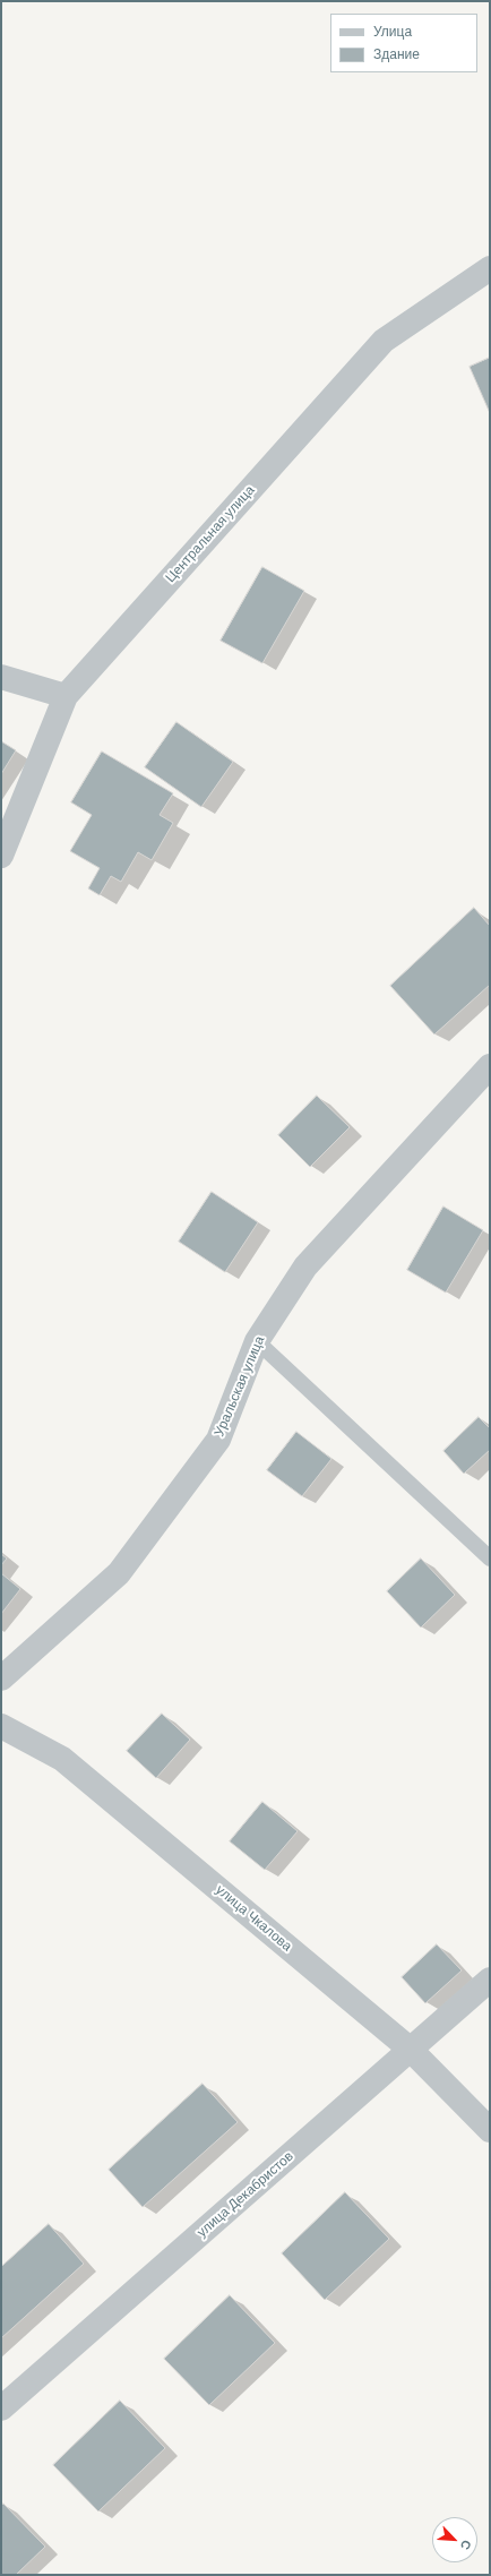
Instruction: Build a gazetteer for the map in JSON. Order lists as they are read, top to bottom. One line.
{"streets":{"street":["Центральная улица","Уральская улица","улица Чкалова","улица Декабристов"]},"crossings":[["улица Чкалова","улица Декабристов"]],"legend":["Улица","Здание"],"north":"bottom right"}
